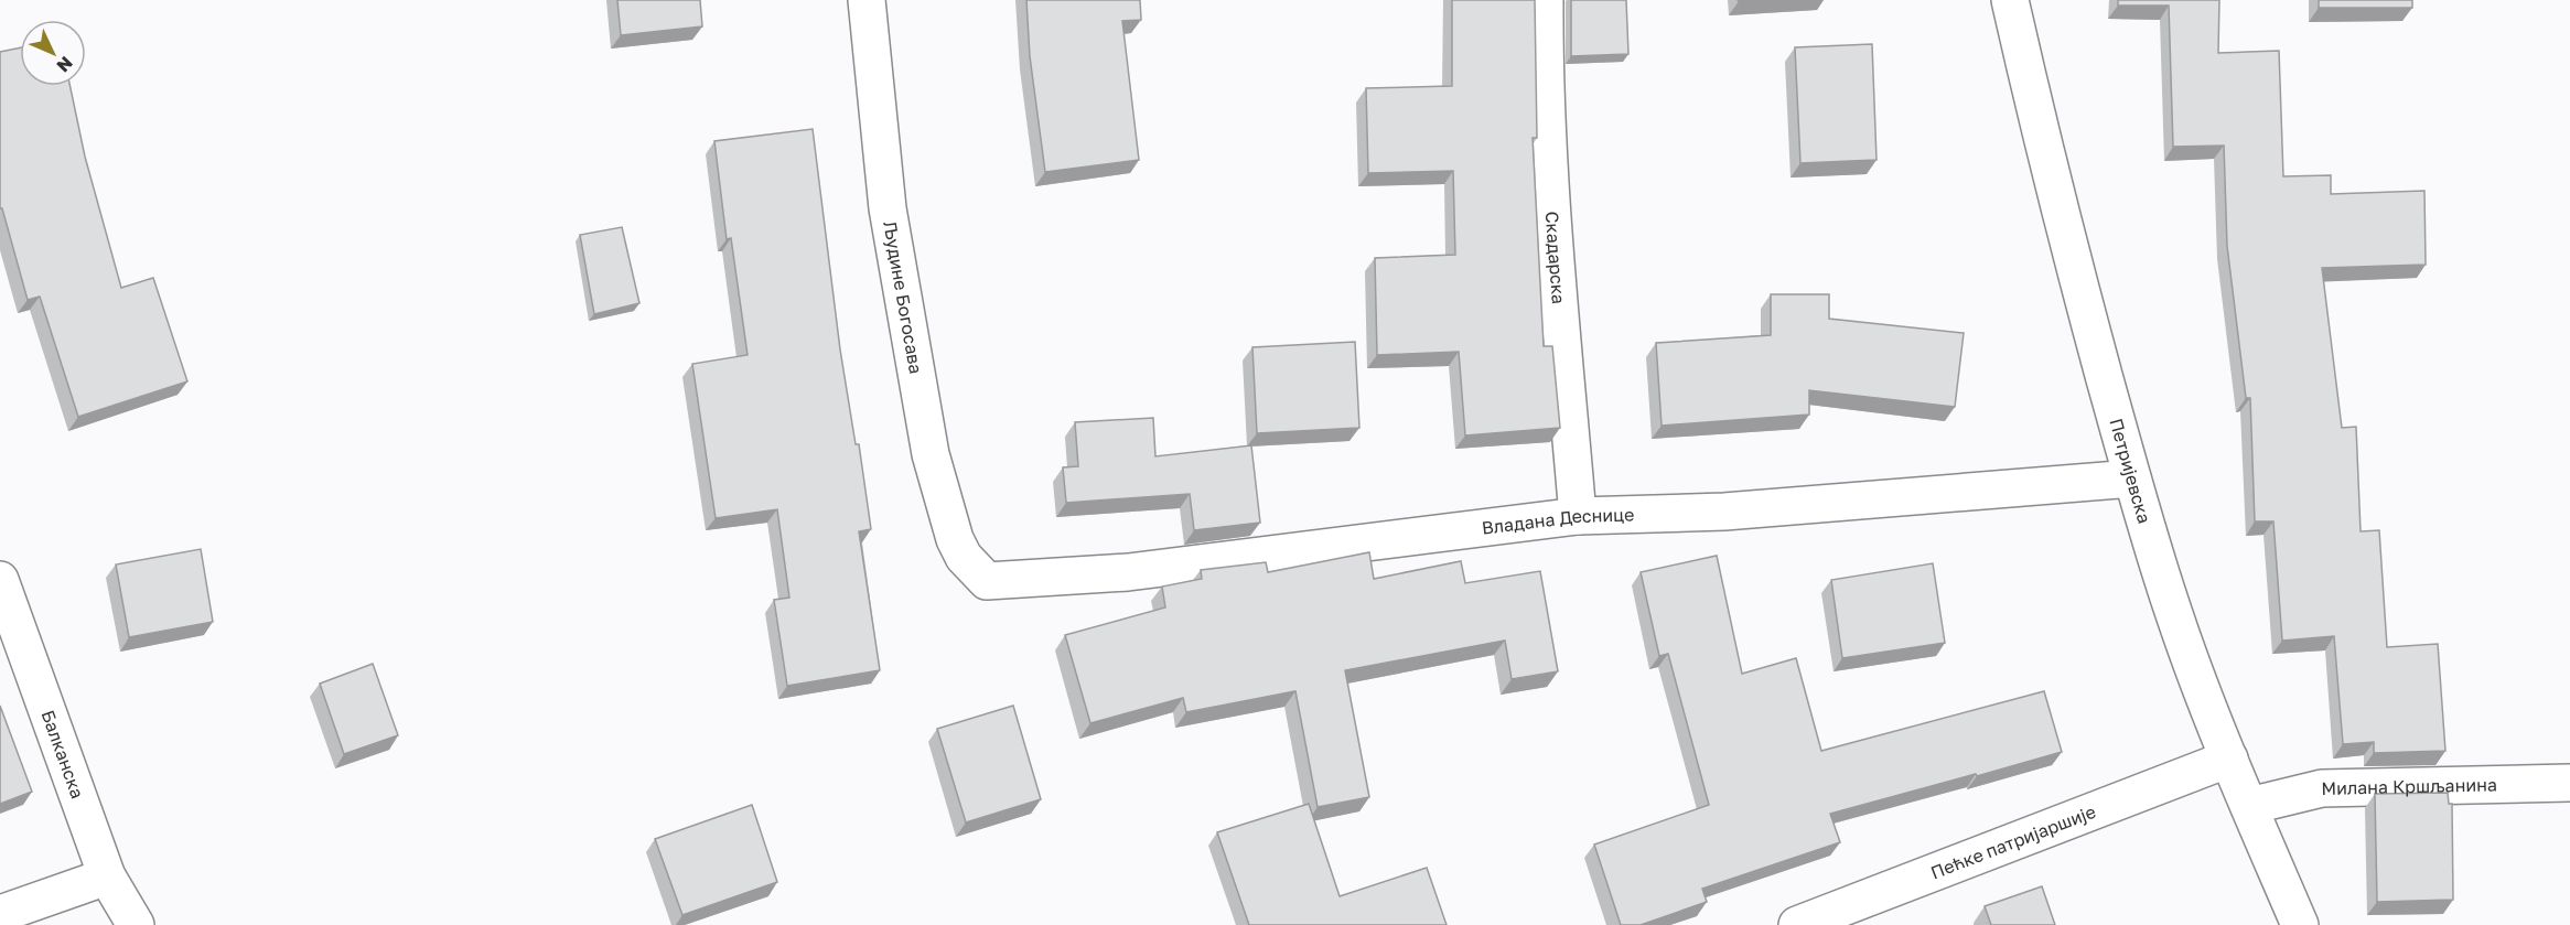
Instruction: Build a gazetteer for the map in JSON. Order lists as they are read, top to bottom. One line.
{"streets":{"street":["Скадарска","Људине Богосава","Петријевска","Владана Деснице","Балканска","Милана Кршљанина","Пећке патријаршије"]},"crossings":[["Скадарска","Владана Деснице"],["Људине Богосава","Владана Деснице"],["Петријевска","Владана Деснице"],["Петријевска","Милана Кршљанина"],["Петријевска","Пећке патријаршије"]],"north":"bottom right"}
